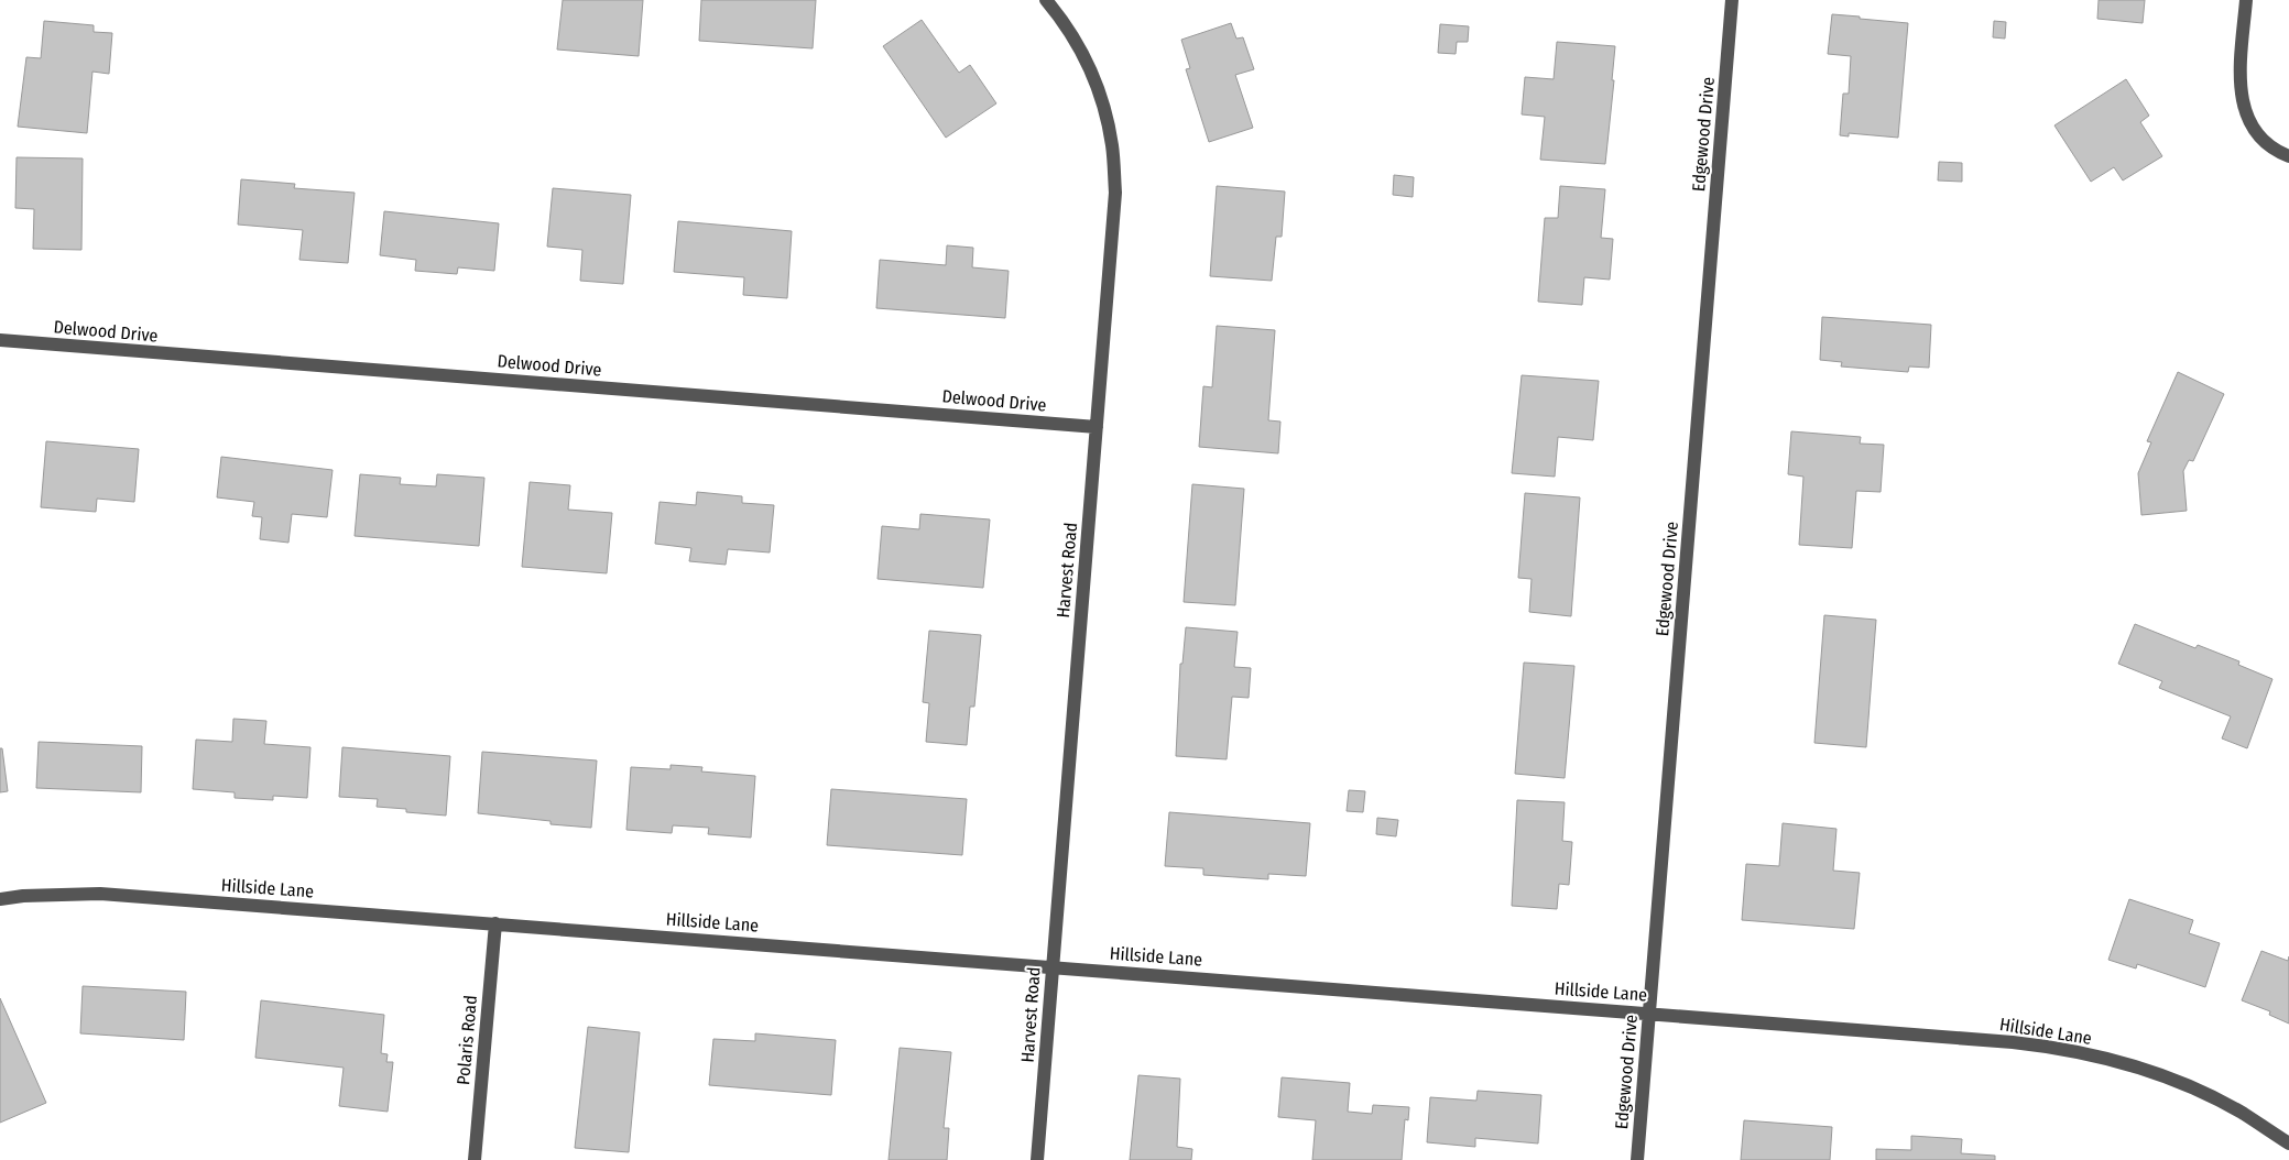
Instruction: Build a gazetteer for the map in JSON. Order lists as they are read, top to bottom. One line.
{"streets":{"street":["Edgewood Drive","Delwood Drive","Harvest Road","Hillside Lane","Polaris Road"]},"crossings":[["Edgewood Drive","Hillside Lane"],["Delwood Drive","Harvest Road"],["Harvest Road","Hillside Lane"],["Hillside Lane","Polaris Road"]]}
